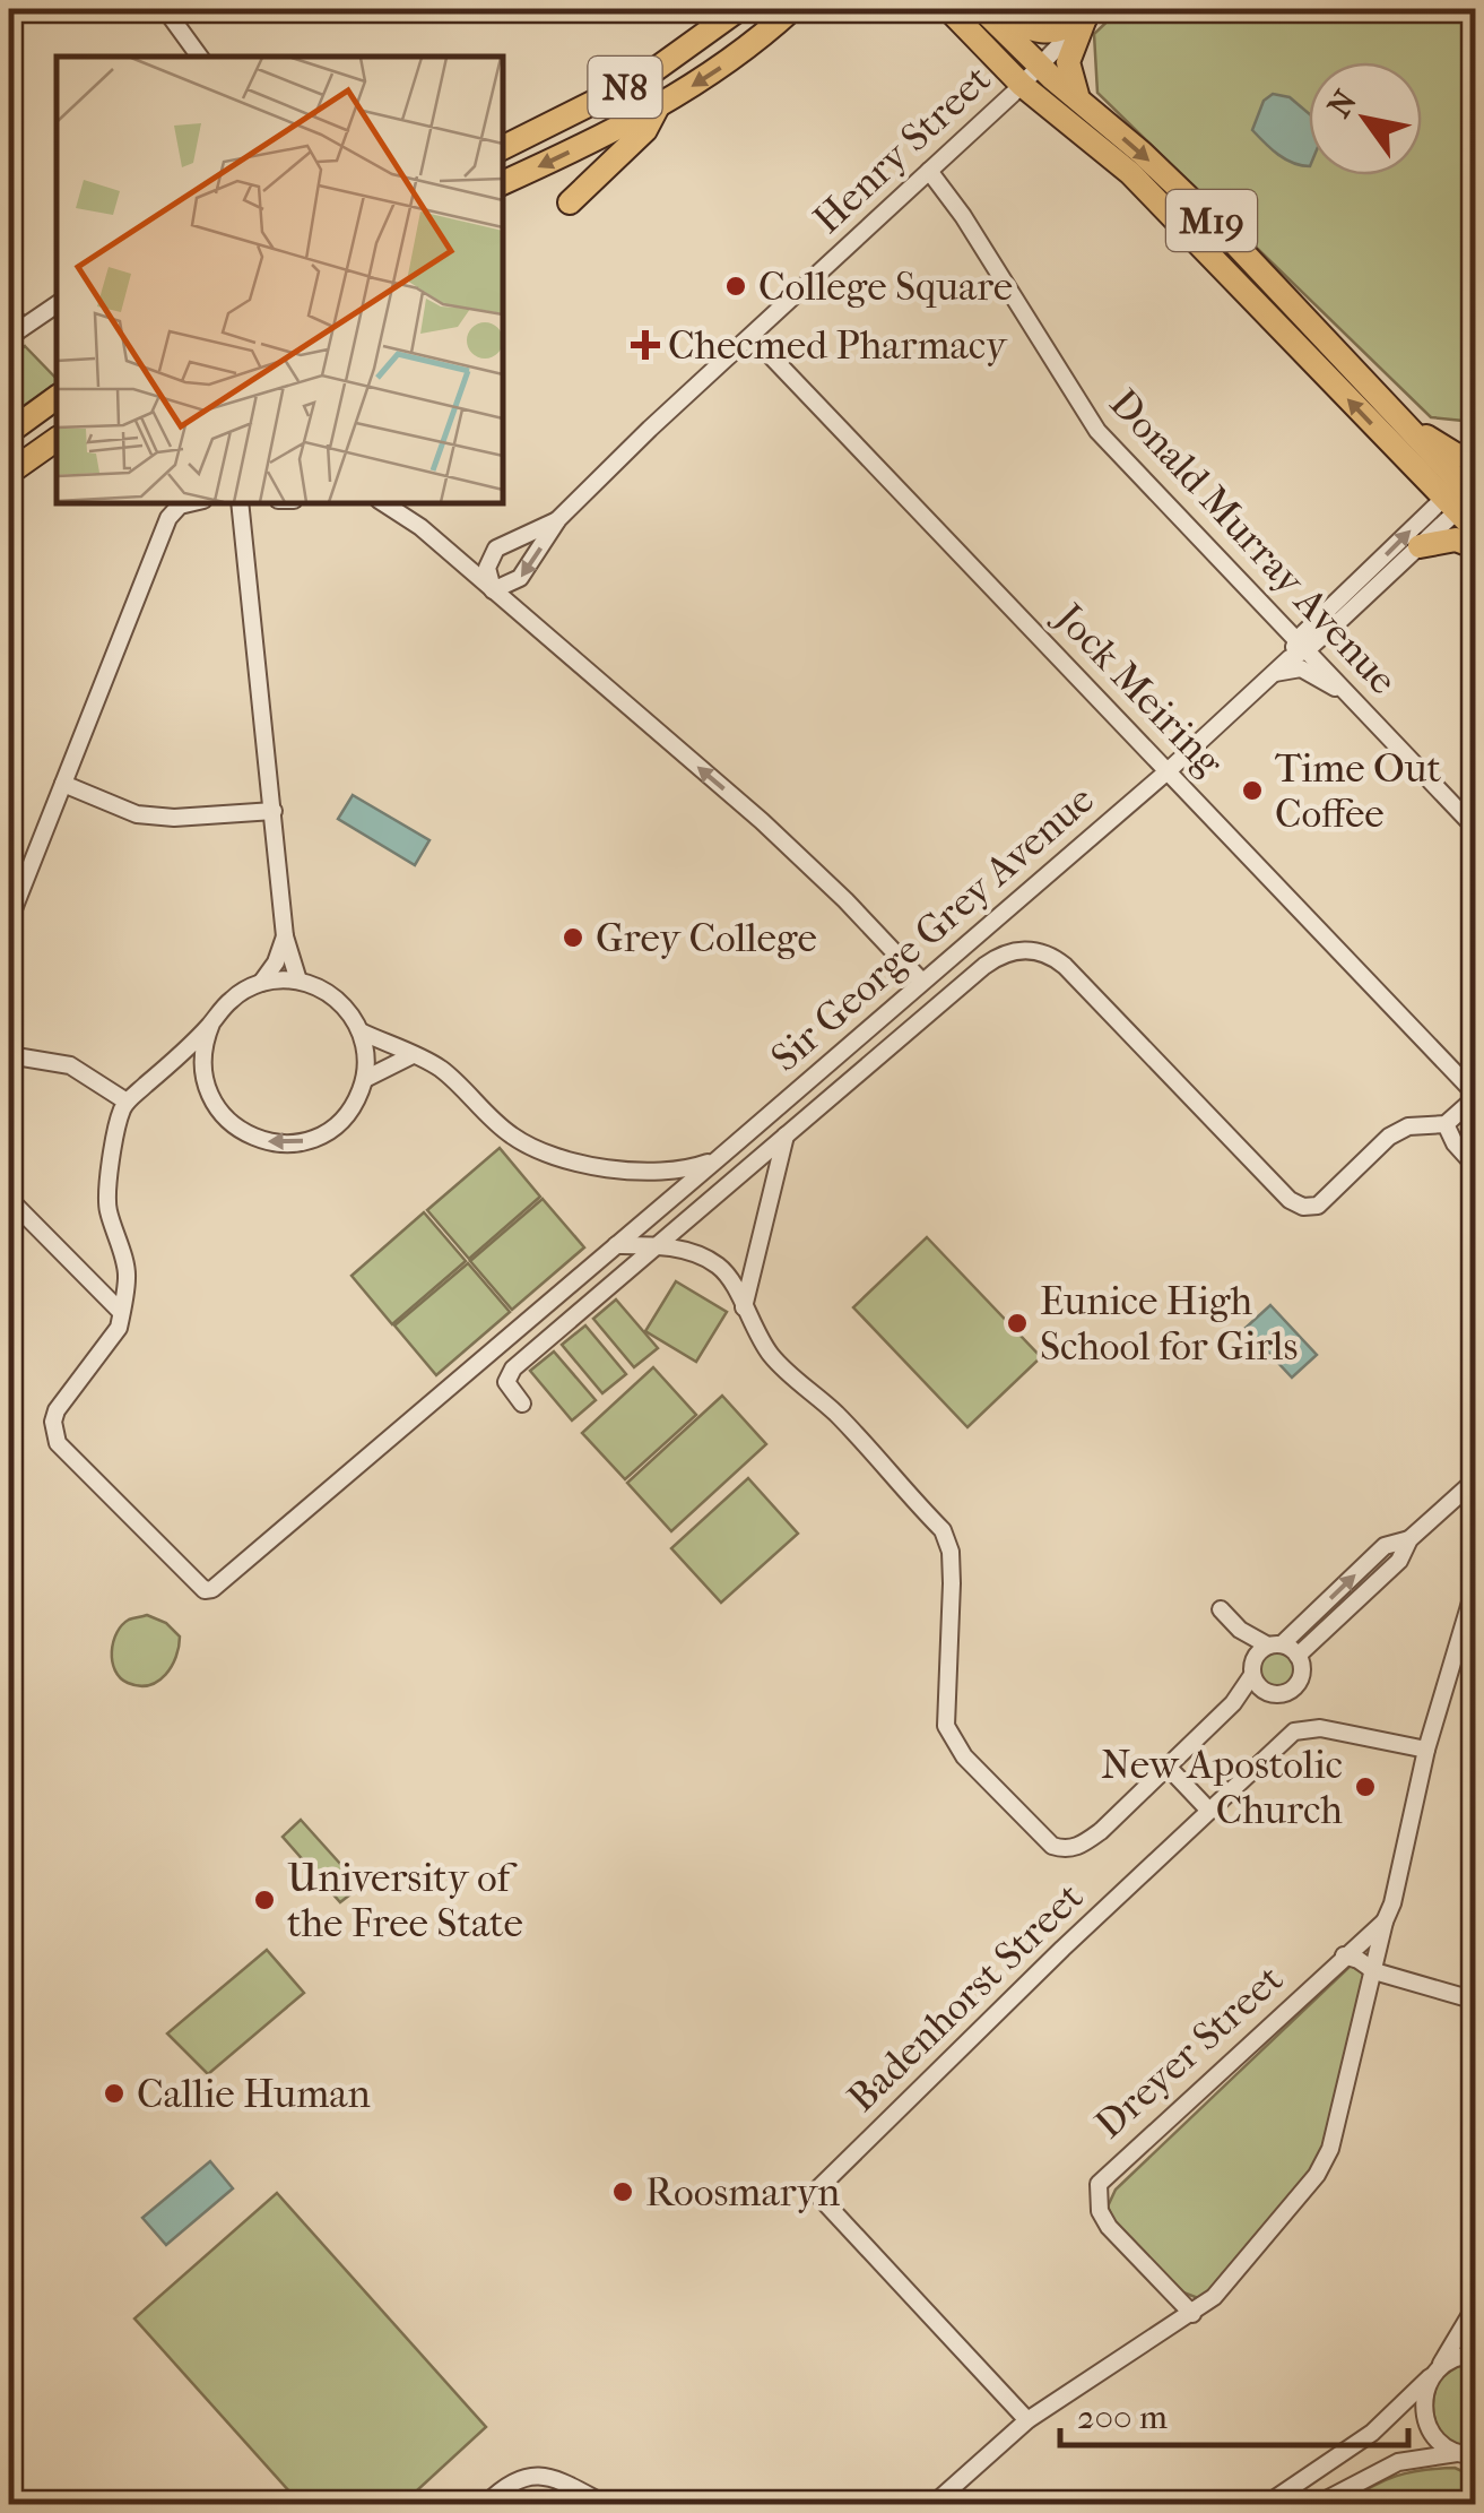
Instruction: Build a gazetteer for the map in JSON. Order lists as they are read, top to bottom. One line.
{"streets":{"highway":["N8","M19"],"street":["Henry Street","Donald Murray Avenue","Jock Meiring","Sir George Grey Avenue","Badenhorst Street","Dreyer Street"]},"crossings":[["Henry Street","M19"],["Henry Street","Donald Murray Avenue"],["Henry Street","Jock Meiring"],["M19","Sir George Grey Avenue"],["Donald Murray Avenue","Sir George Grey Avenue"],["Jock Meiring","Sir George Grey Avenue"]],"places":{"other":["College Square","Time Out Coffee","Grey College","Eunice High School for Girls","New Apostolic Church","University of the Free State","Callie Human","Roosmaryn"],"health":["Checmed Pharmacy"]},"scale_bar":"200 m","north":"top left"}
